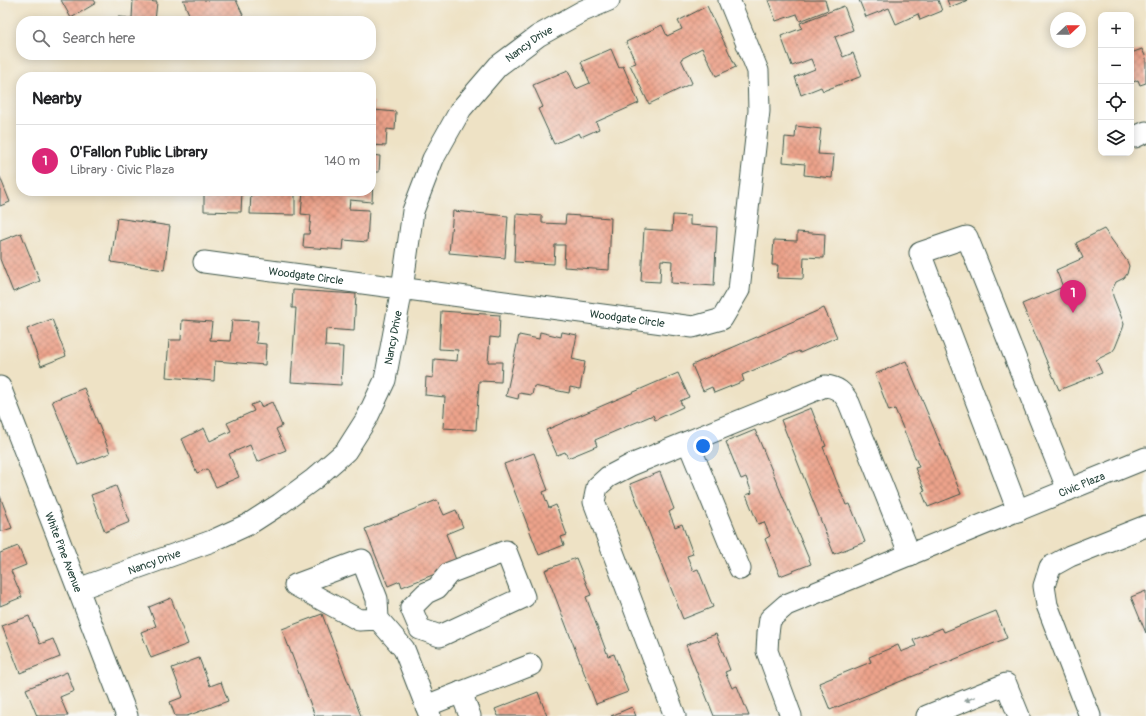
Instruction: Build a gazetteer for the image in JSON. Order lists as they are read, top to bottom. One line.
{"streets":{"street":["Nancy Drive","Woodgate Circle","Civic Plaza","White Pine Avenue"]},"crossings":[["Nancy Drive","Woodgate Circle"],["Nancy Drive","White Pine Avenue"]],"north":"right","page":{"map_buttons":["+","−"],"search":"Search here","heading":"Nearby","list":[{"mark":"1","name":"O'Fallon Public Library","note":"Library · Civic Plaza","value":"140 m"}],"pins":"1"}}
